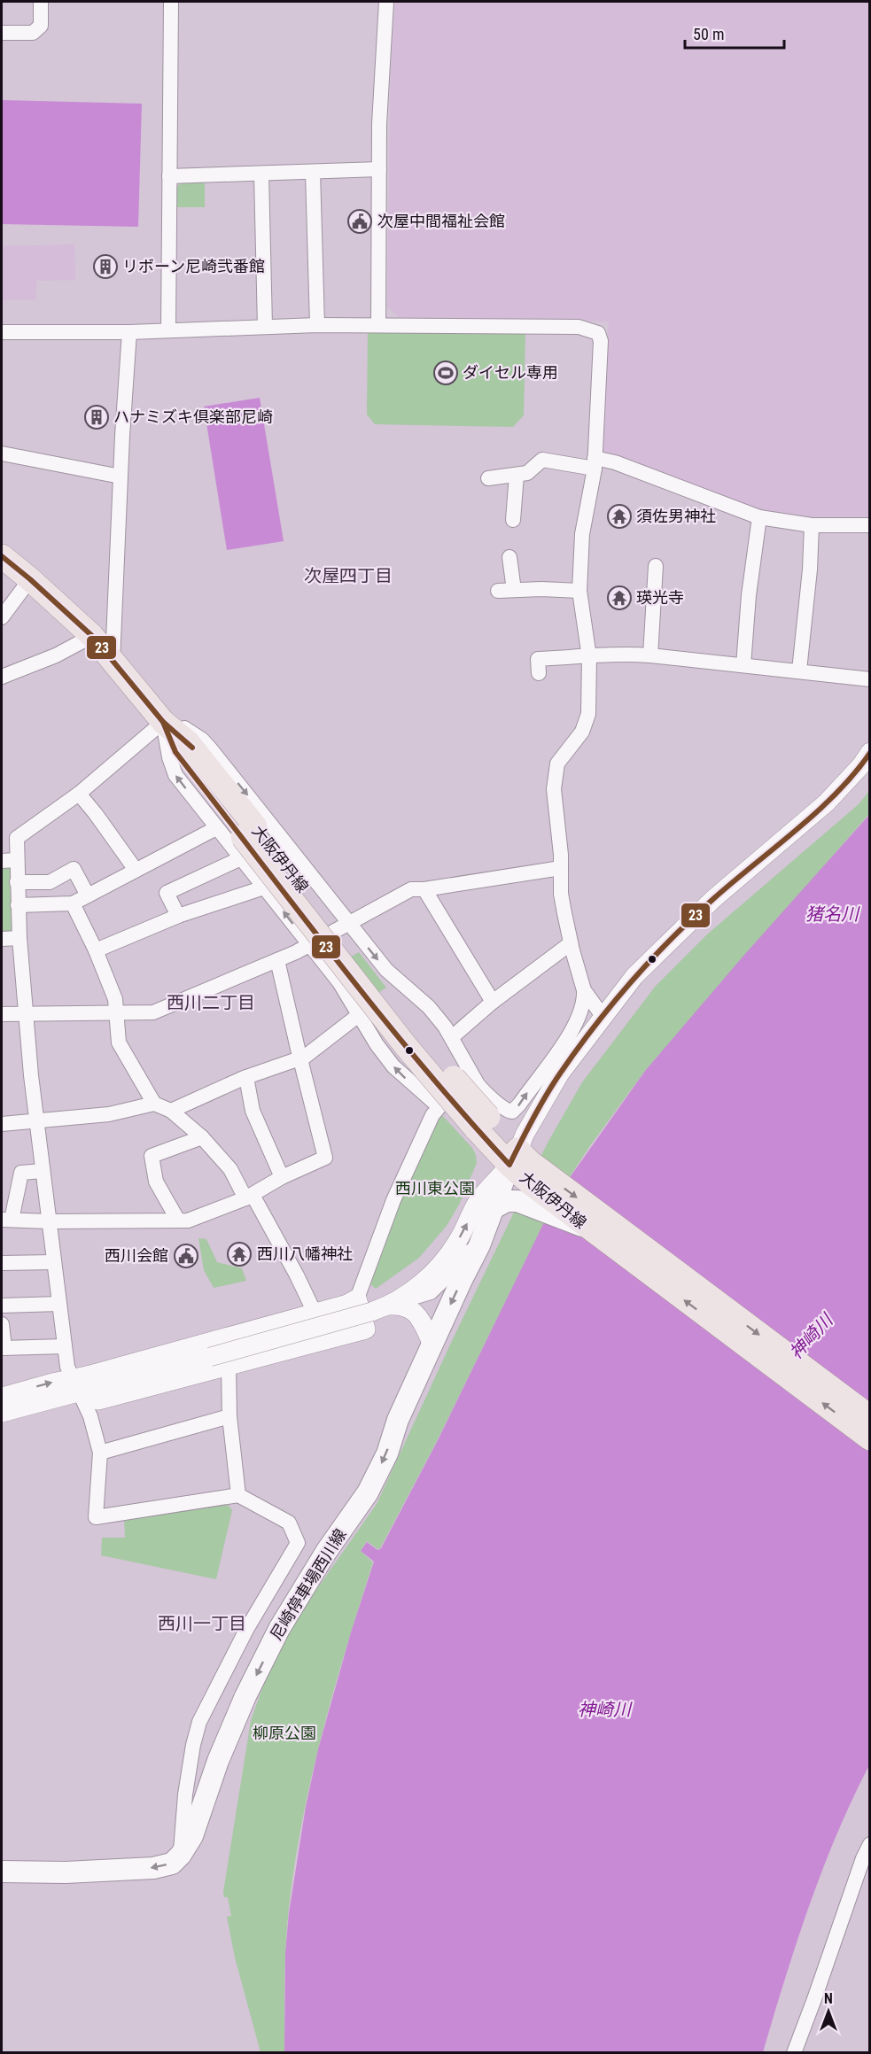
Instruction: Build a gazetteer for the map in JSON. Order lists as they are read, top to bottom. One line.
{"streets":{"main road":["大阪伊丹線","尼崎停車場西川線"]},"crossings":[["大阪伊丹線","尼崎停車場西川線"]],"one_way":["尼崎停車場西川線"],"districts":["次屋四丁目","西川二丁目","西川一丁目"],"water":["猪名川","神崎川"],"parks":["西川東公園","柳原公園"],"places":{"public building":["次屋中間福祉会館","西川会館"],"building":["リボーン尼崎弐番館","ハナミズキ倶楽部尼崎"],"sports":["ダイセル専用"],"temple":["須佐男神社","瑛光寺","西川八幡神社"]},"lines":["transit line 23"],"scale_bar":"50 m","north":"top"}
